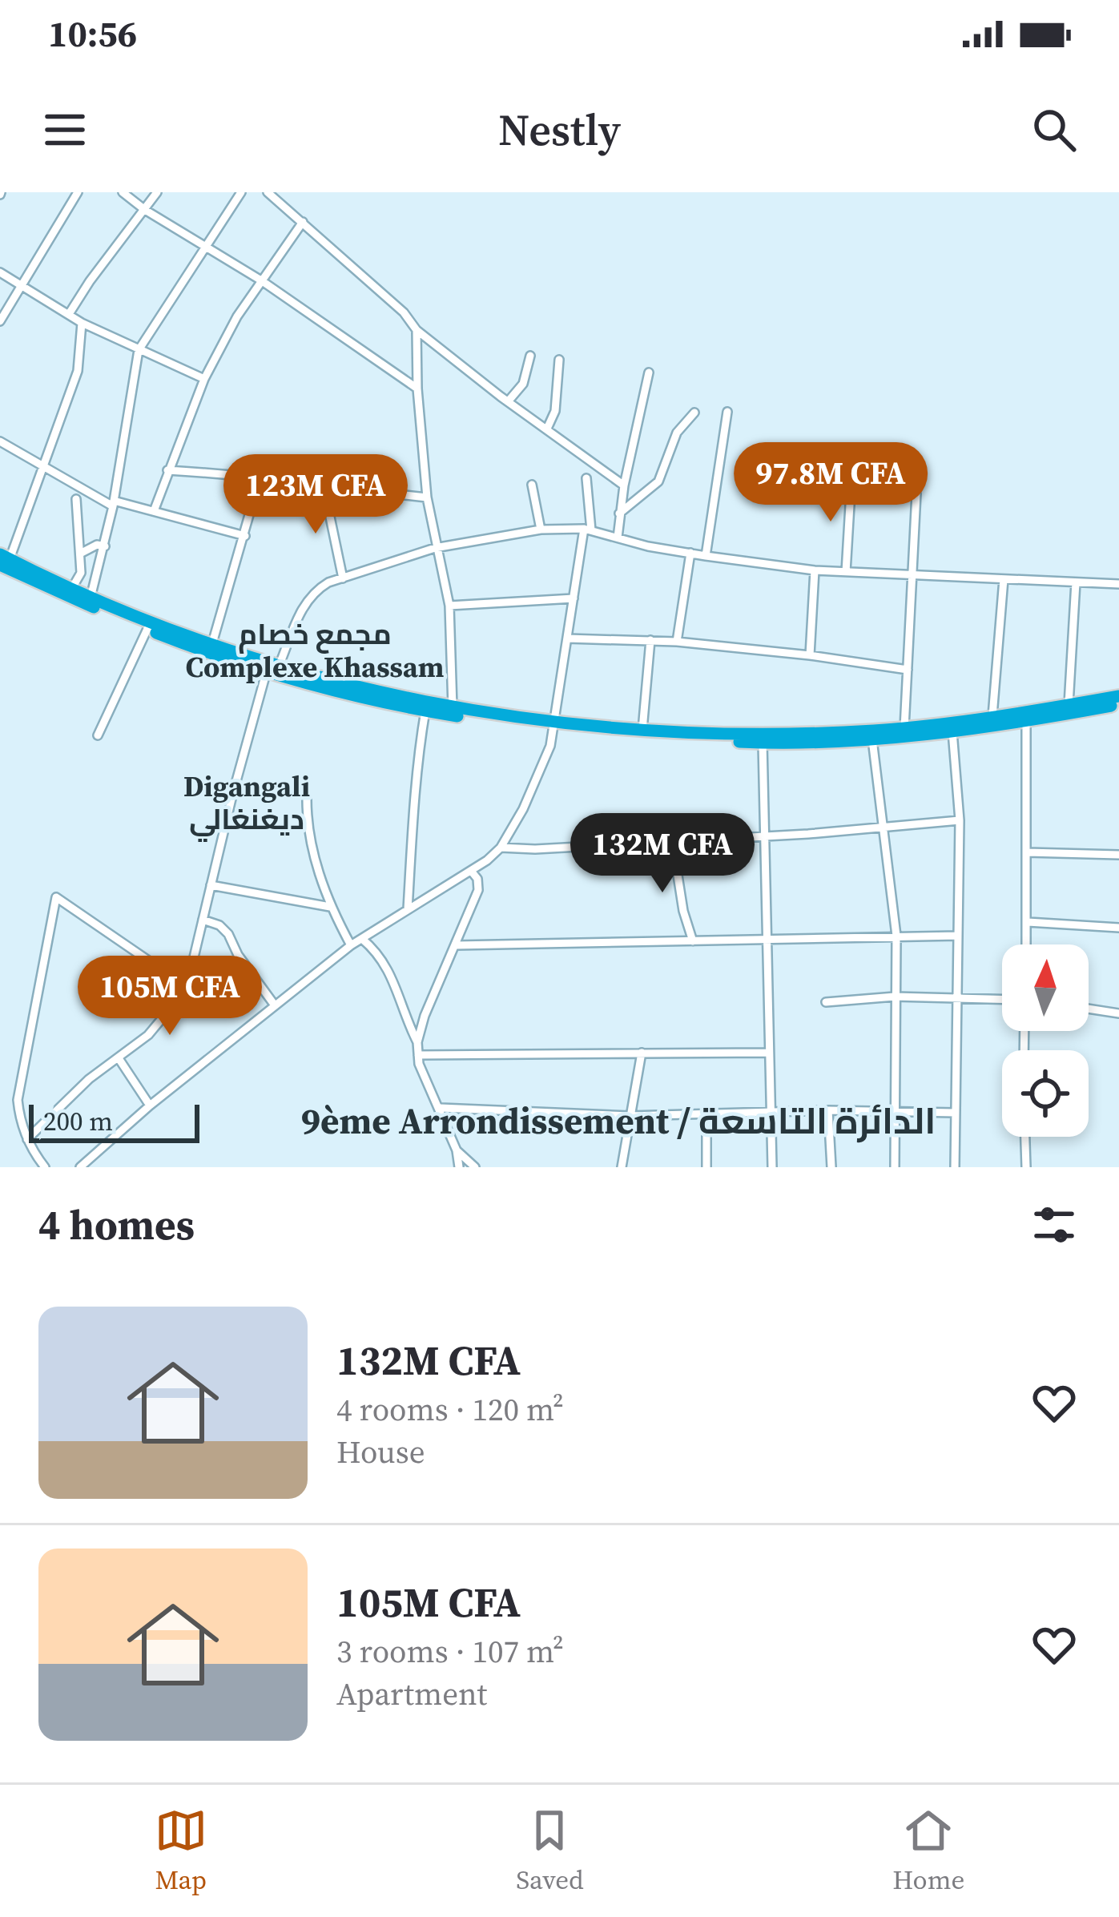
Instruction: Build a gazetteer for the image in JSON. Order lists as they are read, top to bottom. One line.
{"districts":["مجمع خصام Complexe Khassam","Digangali ديغنغالي","9ème Arrondissement / الدائرة التاسعة"],"scale_bar":"200 m","north":"top","page":{"status":"10:56","header":"Nestly","price":["97.8M CFA","123M CFA","132M CFA","105M CFA"],"scale":"200 m","heading":"4 homes","list":[{"name":"132M CFA","note":"4 rooms · 120 m² · House"},{"name":"105M CFA","note":"3 rooms · 107 m² · Apartment"}],"tabs":["Map","Saved","Home"]}}
